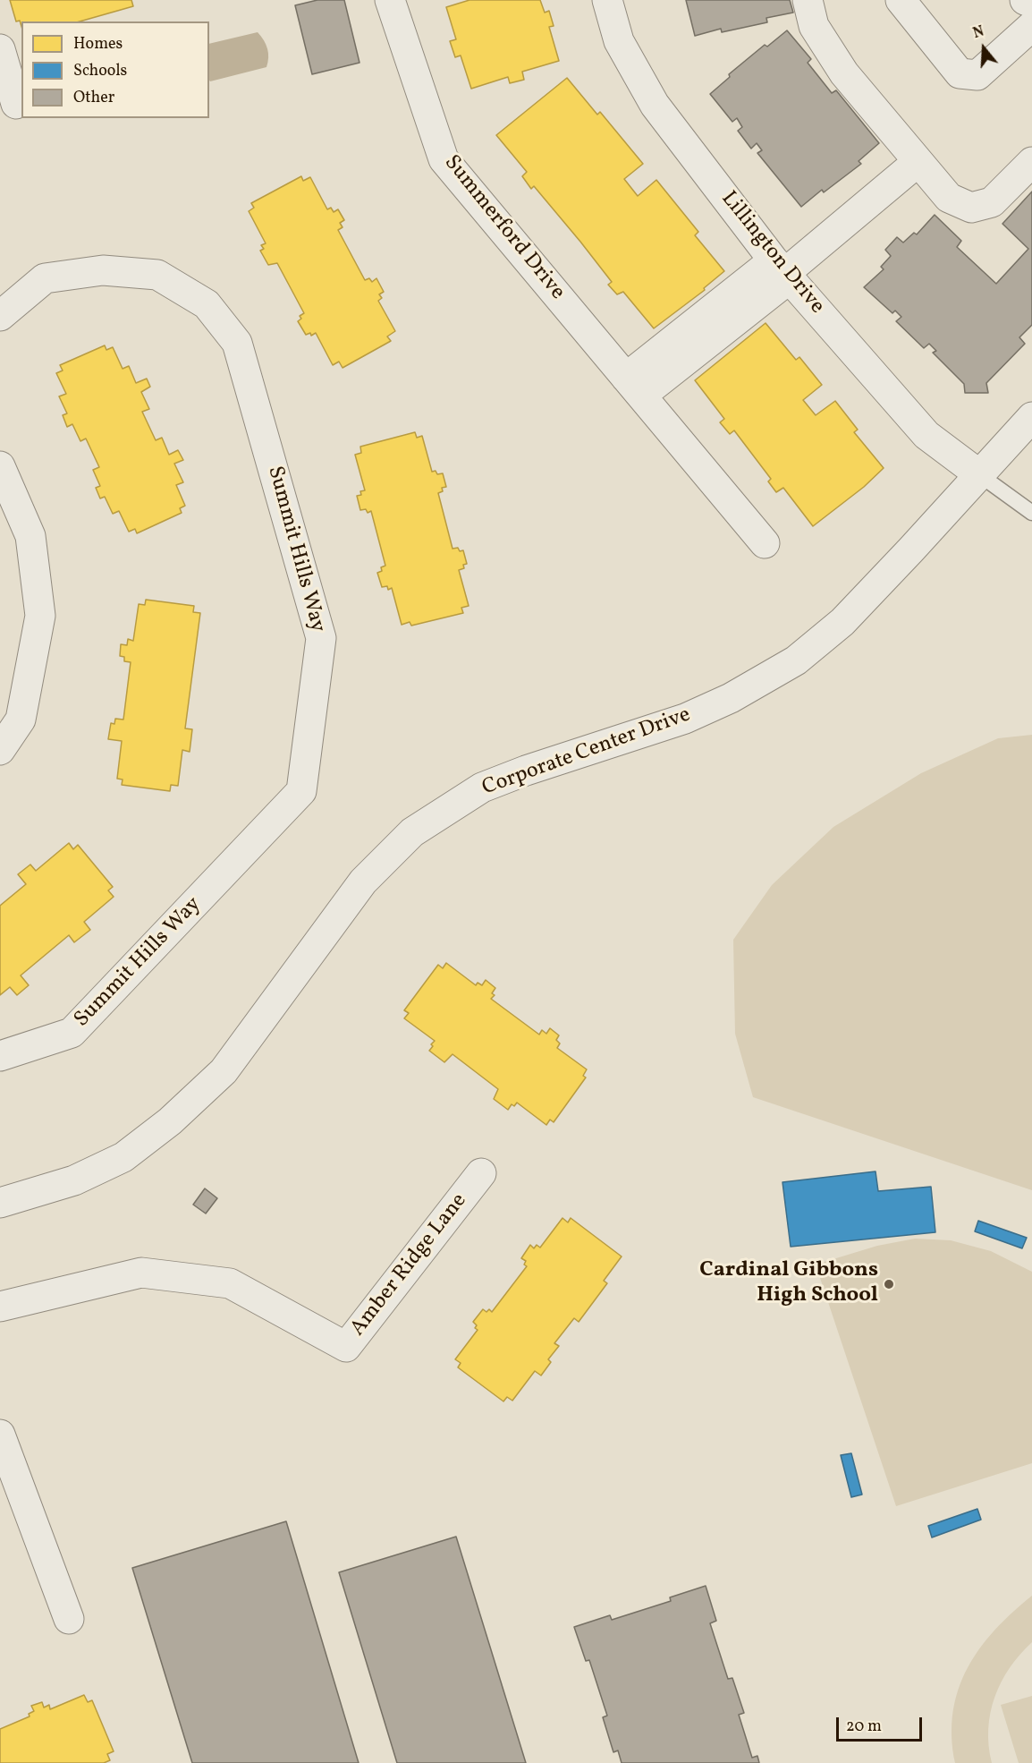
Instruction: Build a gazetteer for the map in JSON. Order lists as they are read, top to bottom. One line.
{"streets":{"street":["Summerford Drive","Lillington Drive","Summit Hills Way","Corporate Center Drive","Amber Ridge Lane"]},"crossings":[["Lillington Drive","Corporate Center Drive"]],"places":["Cardinal Gibbons High School"],"legend":["Homes","Schools","Other"],"scale_bar":"20 m","north":"top"}
